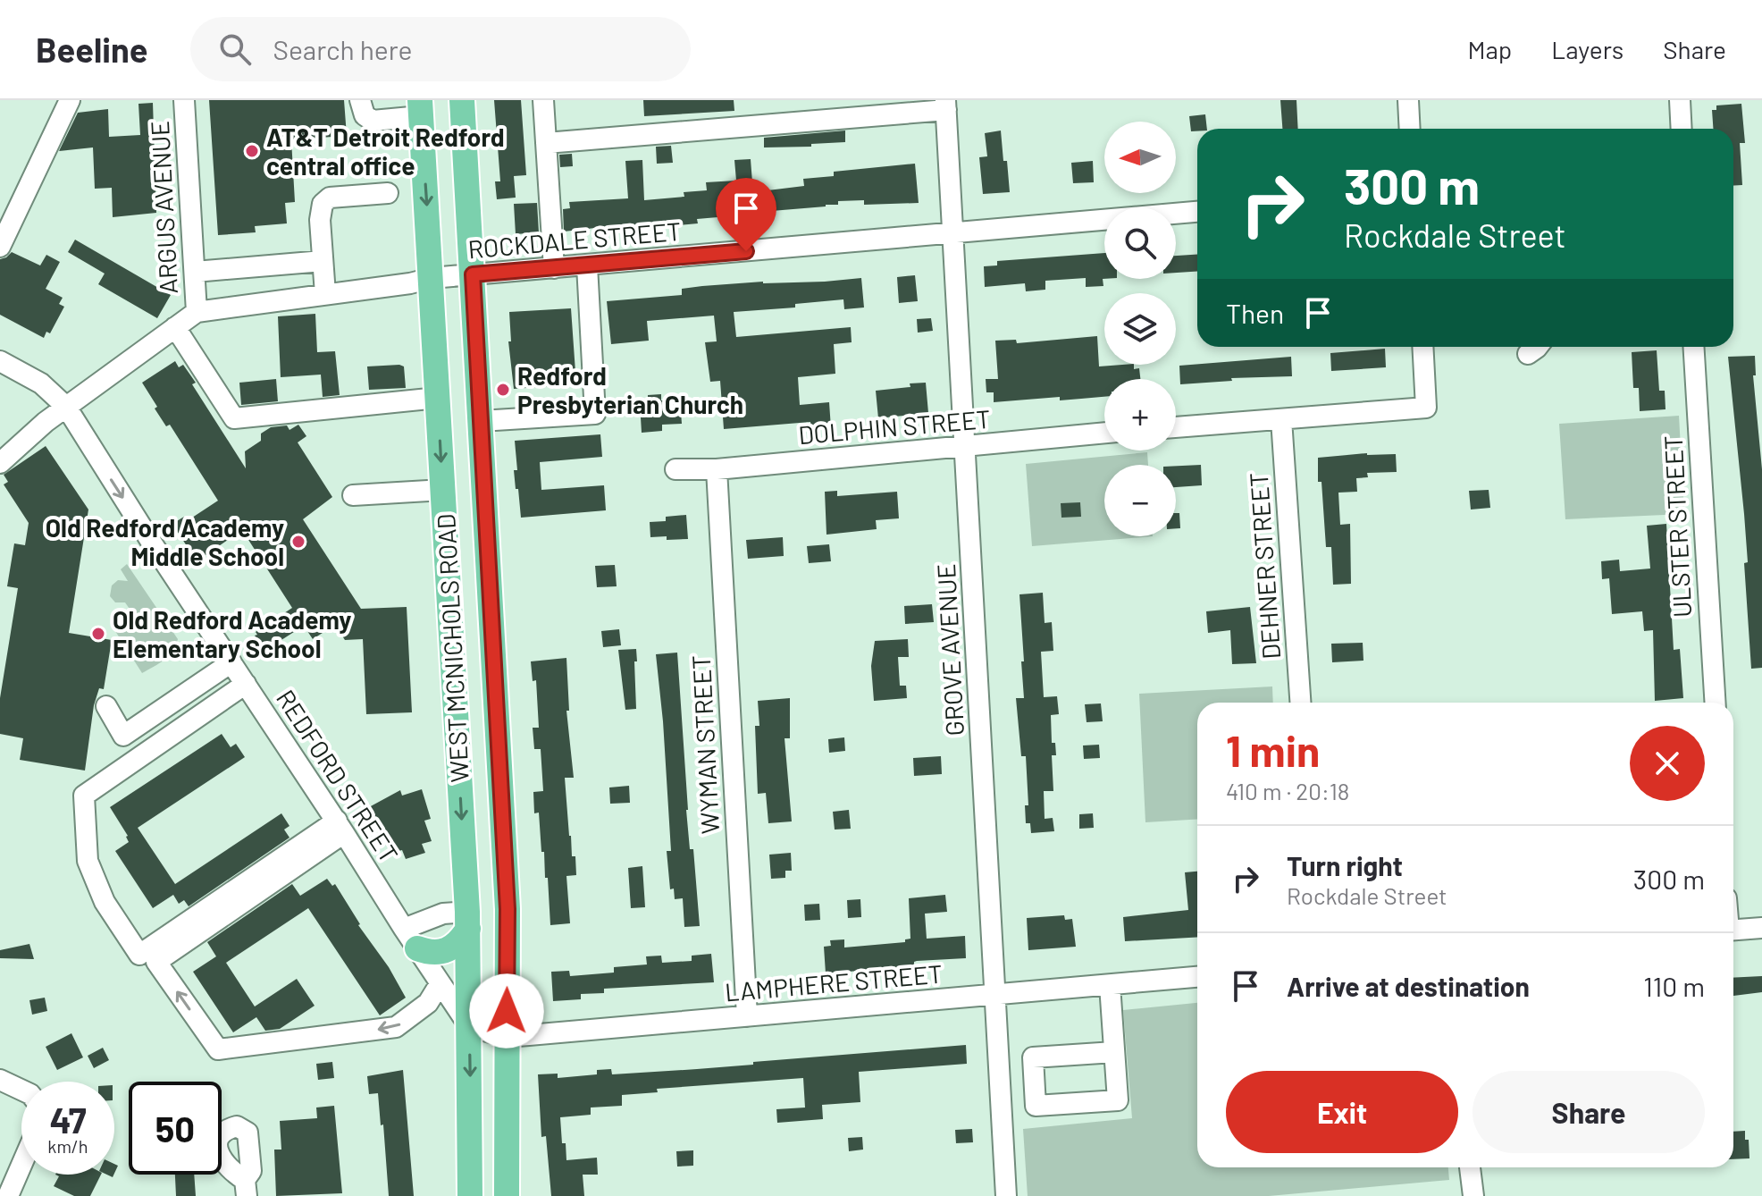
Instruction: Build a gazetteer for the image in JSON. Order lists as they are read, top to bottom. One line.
{"streets":{"main road":["WEST MCNICHOLS ROAD"],"street":["ARGUS AVENUE","ROCKDALE STREET","DOLPHIN STREET","ULSTER STREET","DEHNER STREET","GROVE AVENUE","WYMAN STREET","REDFORD STREET","LAMPHERE STREET"]},"crossings":[["ARGUS AVENUE","ROCKDALE STREET"],["ROCKDALE STREET","WEST MCNICHOLS ROAD"],["ROCKDALE STREET","GROVE AVENUE"],["ROCKDALE STREET","REDFORD STREET"],["DOLPHIN STREET","GROVE AVENUE"],["DOLPHIN STREET","WYMAN STREET"],["WEST MCNICHOLS ROAD","REDFORD STREET"],["WEST MCNICHOLS ROAD","LAMPHERE STREET"],["GROVE AVENUE","LAMPHERE STREET"],["WYMAN STREET","LAMPHERE STREET"],["REDFORD STREET","LAMPHERE STREET"]],"one_way":["REDFORD STREET"],"places":["AT&T Detroit Redford central office","Redford Presbyterian Church","Old Redford Academy Middle School","Old Redford Academy Elementary School"],"north":"left","page":{"header":"Beeline","search":"Search here","nav":["Map","Layers","Share"],"map_buttons":["+","−"],"turn":["300 m","Rockdale Street"],"then":"Then","heading":["1 min","410 m · 20:18"],"list":[{"name":"Turn right","note":"Rockdale Street","value":"300 m"},{"name":"Arrive at destination","value":"110 m"}],"buttons":["Exit","Share"],"speed":"47 km/h","limit":"50"}}
